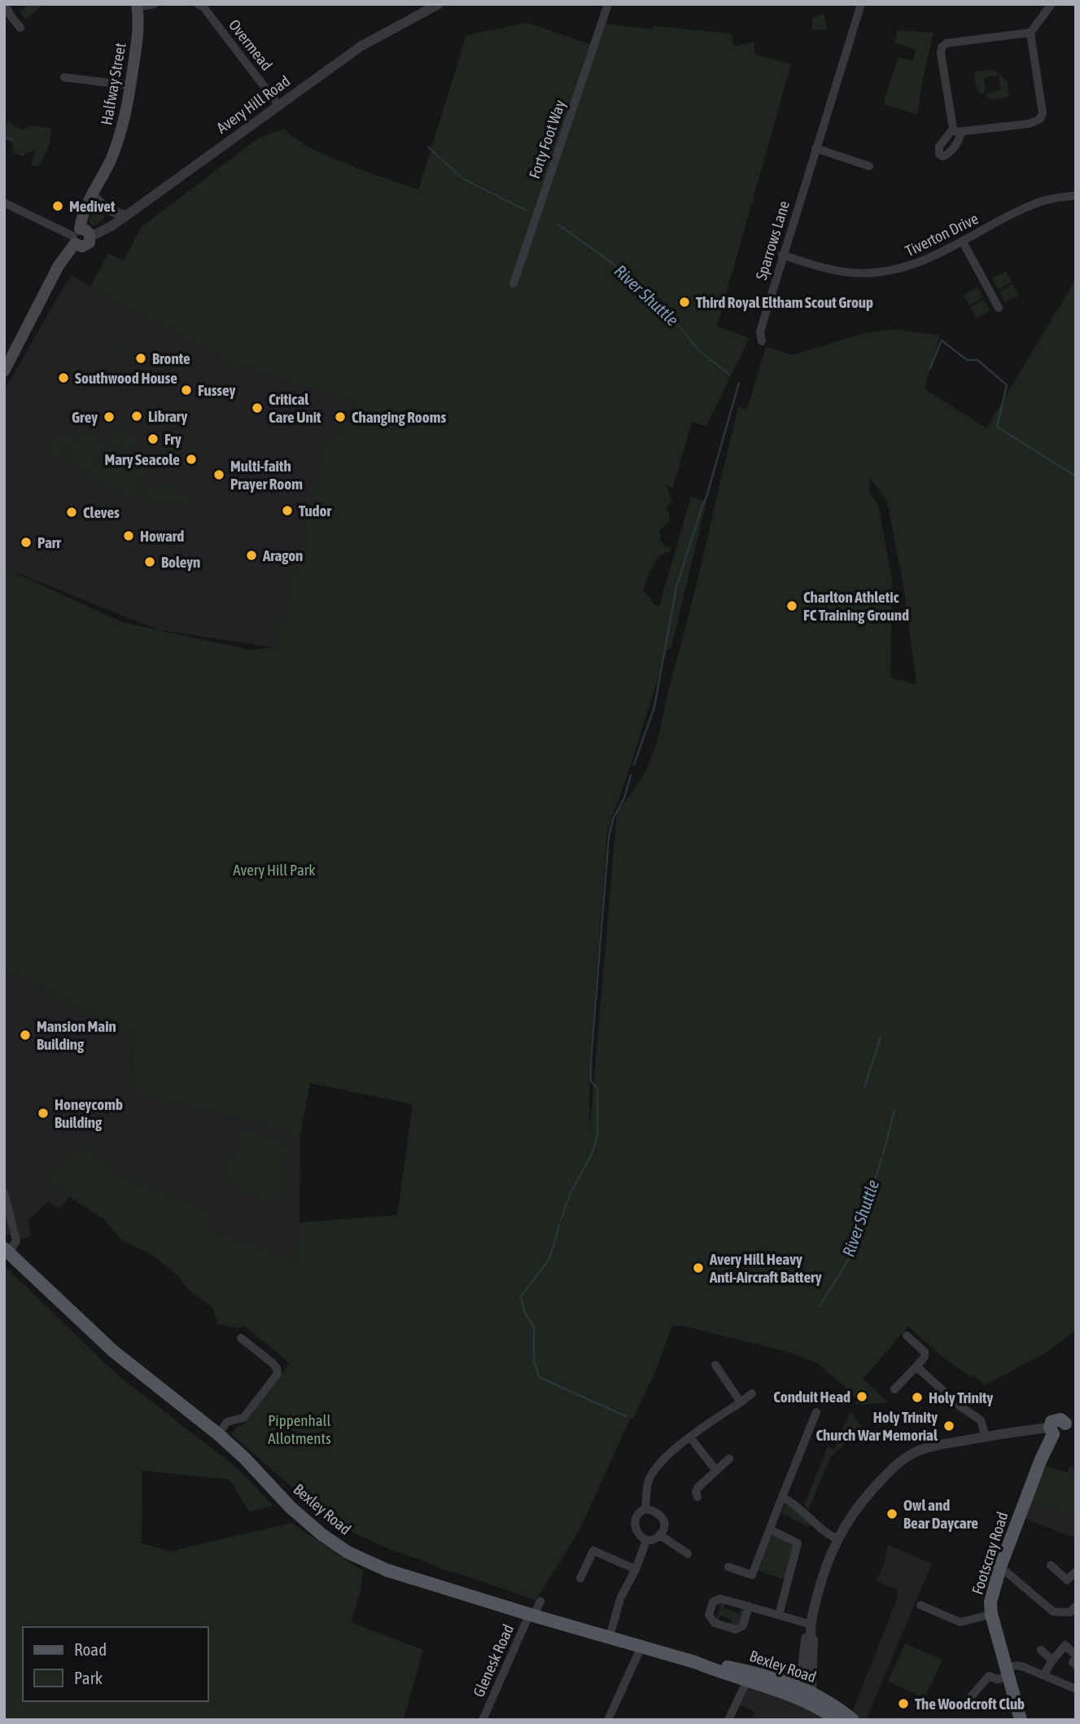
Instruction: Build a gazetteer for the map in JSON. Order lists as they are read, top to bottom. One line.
{"streets":{"main road":["Halfway Street","Bexley Road","Footscray Road"],"street":["Overmead","Avery Hill Road","Forty Foot Way","Tiverton Drive","Sparrows Lane","Glenesk Road"]},"crossings":[["Overmead","Avery Hill Road"],["Tiverton Drive","Sparrows Lane"],["Bexley Road","Glenesk Road"]],"water":["River Shuttle"],"parks":["Avery Hill Park","Pippenhall Allotments"],"places":["Medivet","Third Royal Eltham Scout Group","Bronte","Southwood House","Fussey","Critical Care Unit","Library","Grey","Changing Rooms","Fry","Mary Seacole","Multi-faith Prayer Room","Tudor","Cleves","Howard","Parr","Aragon","Boleyn","Charlton Athletic FC Training Ground","Mansion Main Building","Honeycomb Building","Avery Hill Heavy Anti-Aircraft Battery","Conduit Head","Holy Trinity","Holy Trinity Church War Memorial","Owl and Bear Daycare","The Woodcroft Club"],"legend":["Road","Park"]}
